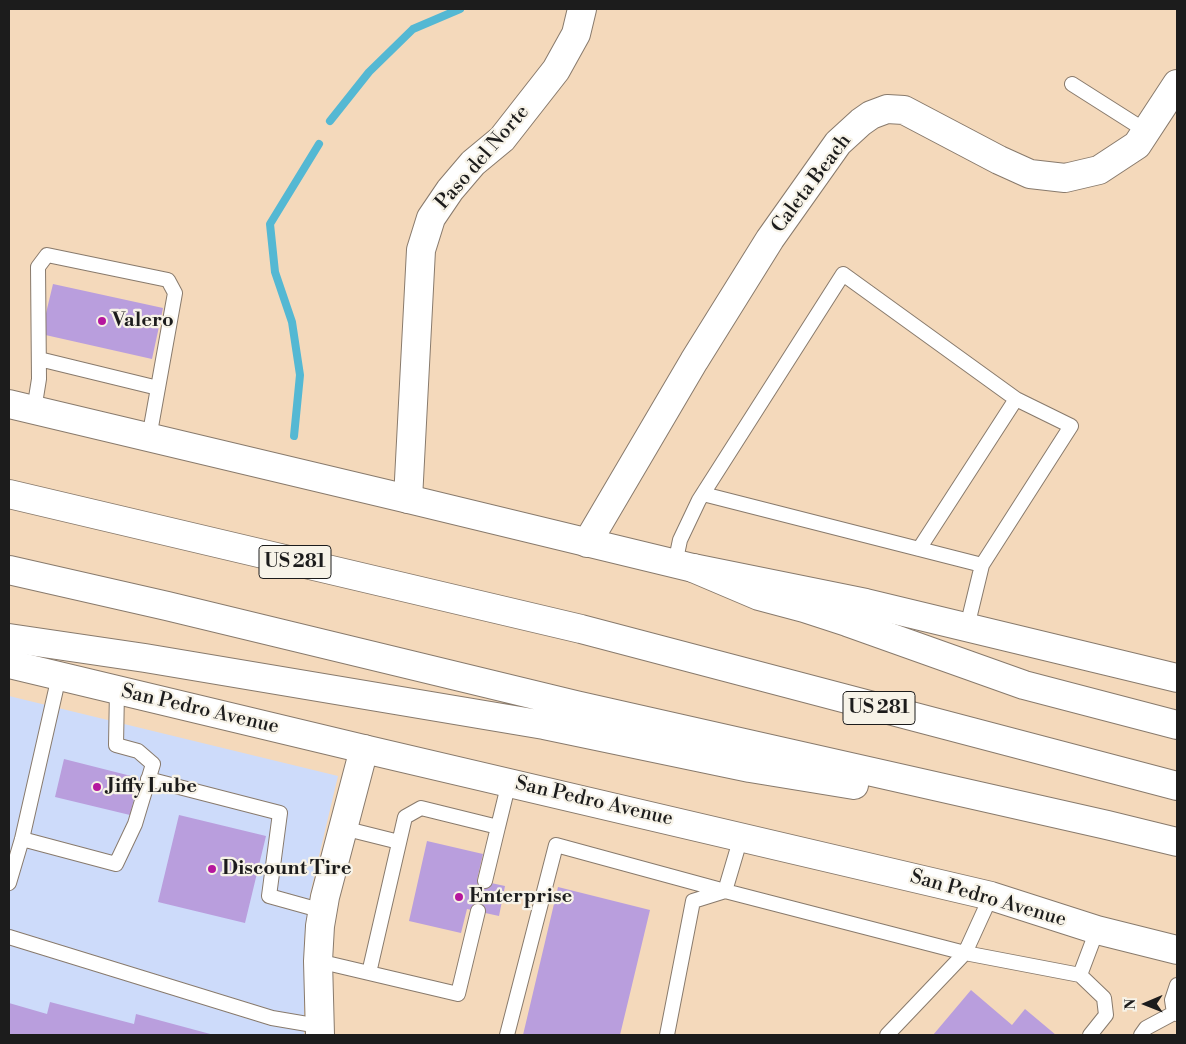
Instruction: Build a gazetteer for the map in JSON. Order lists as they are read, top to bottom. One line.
{"streets":{"main road":["Paso del Norte","Caleta Beach","US 281","San Pedro Avenue"]},"places":["Valero","Jiffy Lube","Discount Tire","Enterprise"],"north":"left"}
